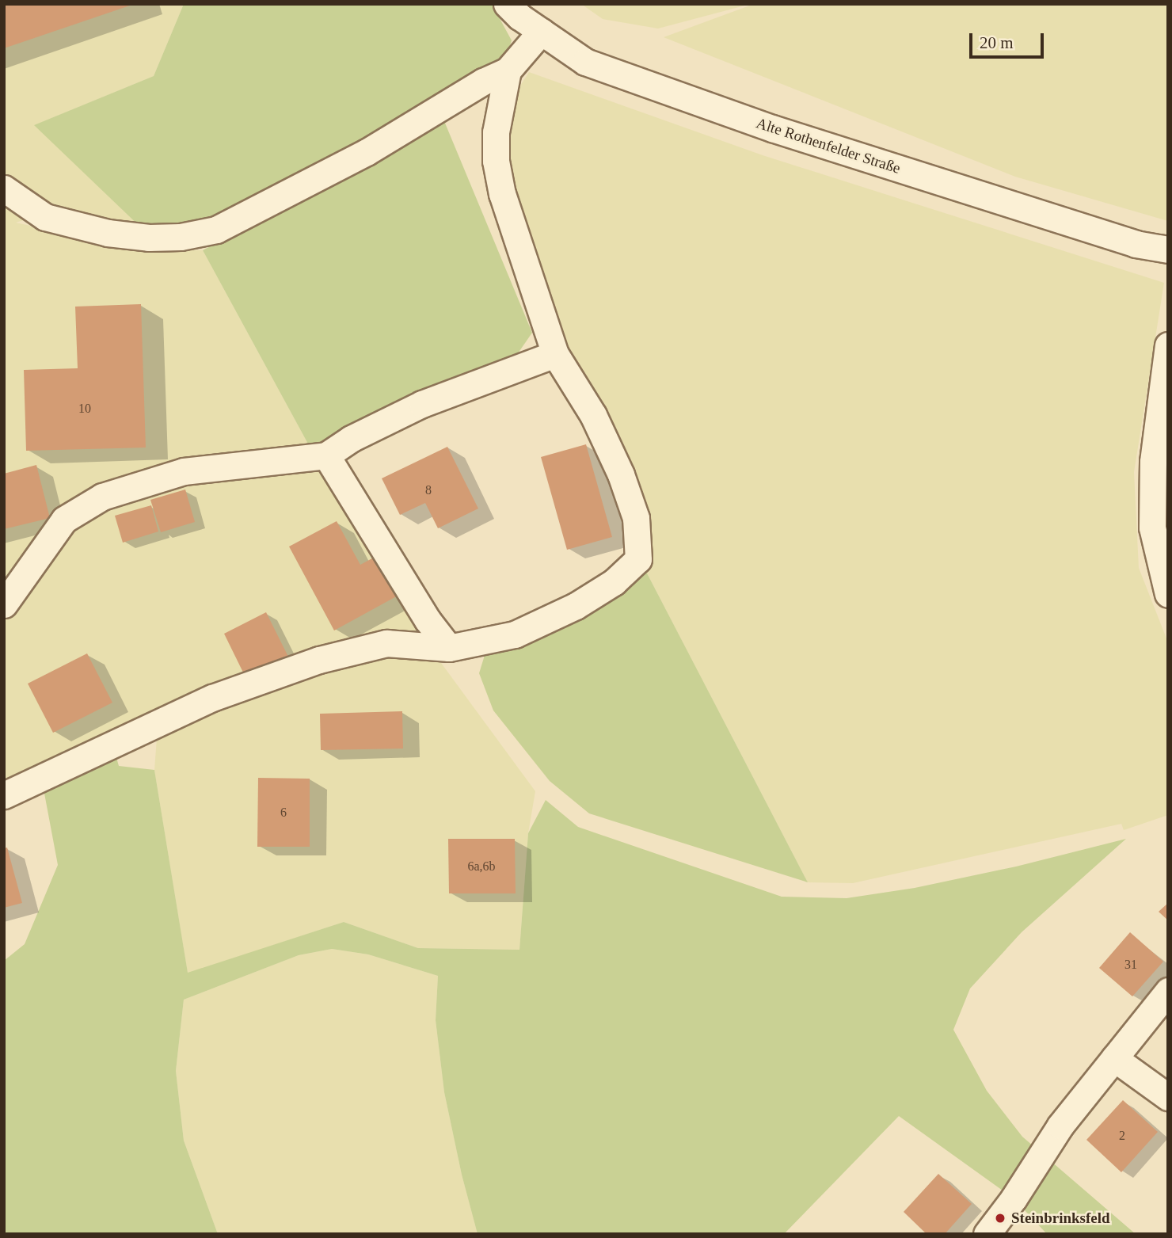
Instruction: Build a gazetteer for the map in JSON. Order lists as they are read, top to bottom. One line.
{"streets":{"street":["Alte Rothenfelder Straße"]},"places":["Steinbrinksfeld"],"house_numbers":["10","8","6","6a,6b","31","2"],"scale_bar":"20 m"}
